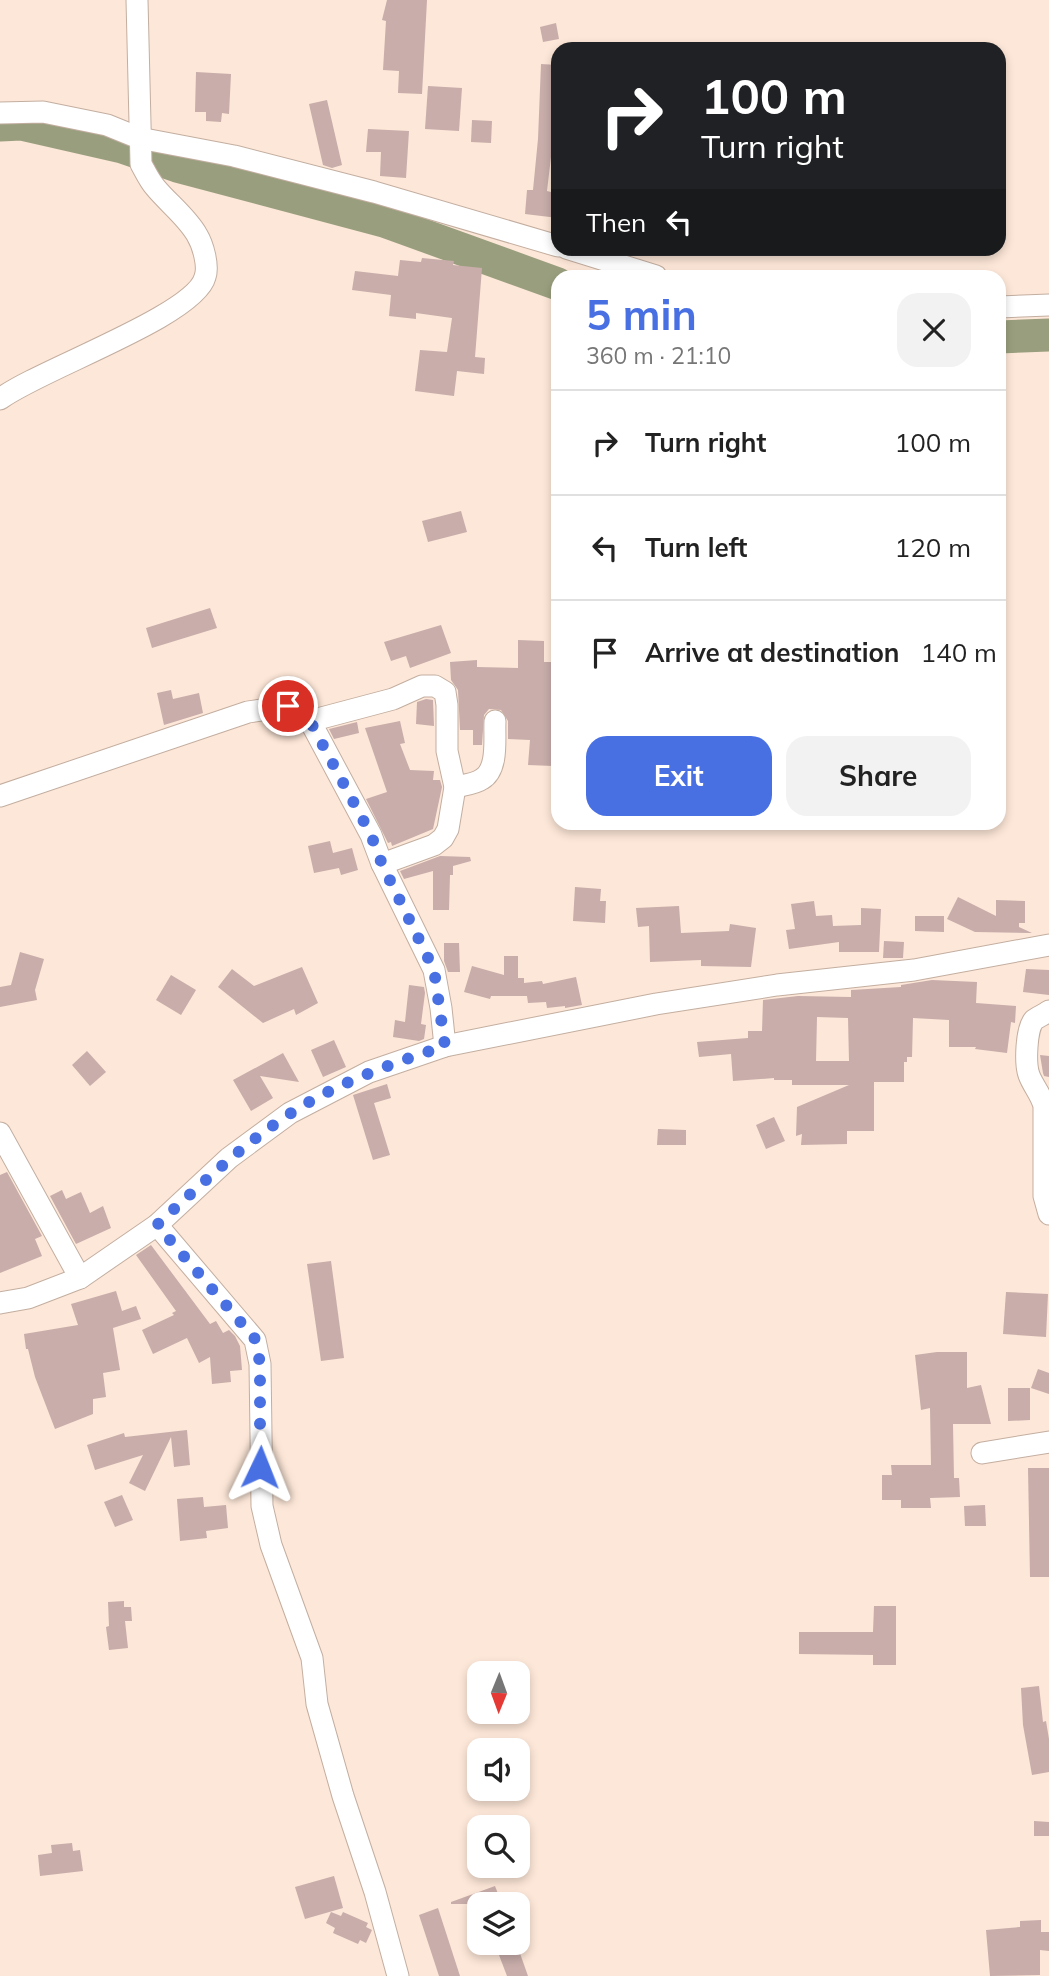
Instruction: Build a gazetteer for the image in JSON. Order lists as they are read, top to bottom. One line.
{"north":"bottom","page":{"turn":["100 m","Turn right"],"then":"Then","heading":["5 min","360 m · 21:10"],"list":[{"name":"Turn right","value":"100 m"},{"name":"Turn left","value":"120 m"},{"name":"Arrive at destination","value":"140 m"}],"buttons":["Exit","Share"]}}
